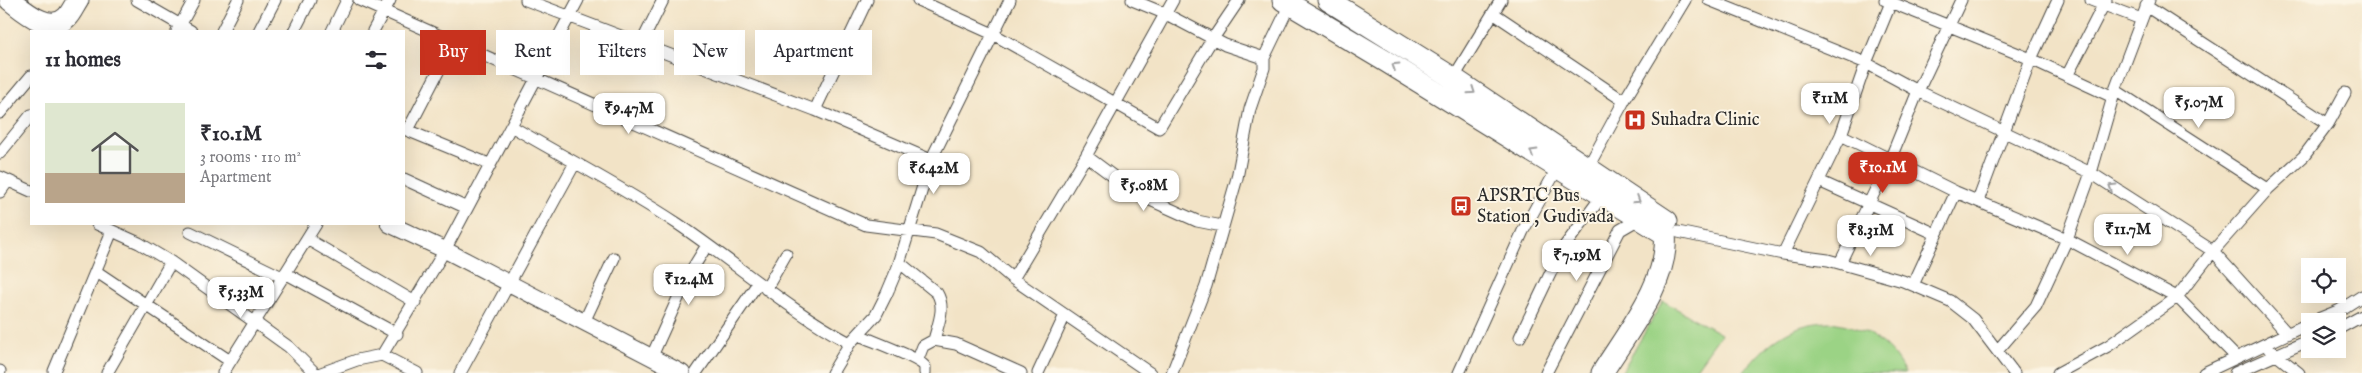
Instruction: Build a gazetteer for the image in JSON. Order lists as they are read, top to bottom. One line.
{"places":{"hospital":["Suhadra Clinic"],"bus stop":["APSRTC Bus Station , Gudivada"]},"page":{"chip":["Buy","Rent","Filters","New","Apartment"],"heading":"11 homes","price":["₹11M","₹5.07M","₹9.47M","₹10.1M","₹6.42M","₹5.08M","₹11.7M","₹8.31M","₹7.19M","₹12.4M","₹5.33M"],"list":[{"name":"₹10.1M","note":"3 rooms · 110 m² · Apartment"}]}}
